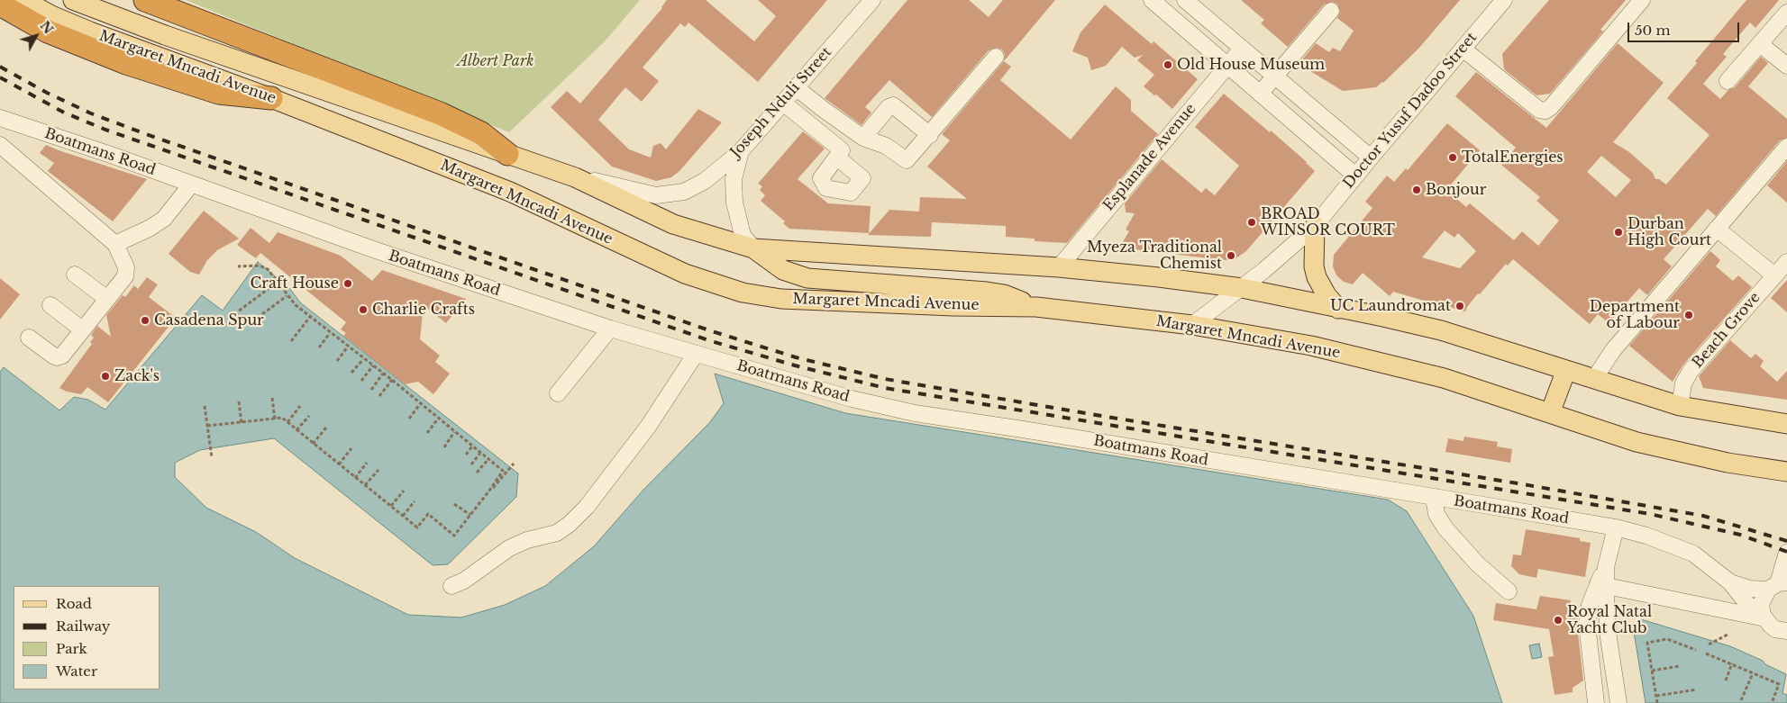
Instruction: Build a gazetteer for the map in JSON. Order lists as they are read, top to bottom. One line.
{"streets":{"main road":["Margaret Mncadi Avenue"],"street":["Joseph Nduli Street","Doctor Yusuf Dadoo Street","Boatmans Road","Esplanade Avenue","Beach Grove"]},"crossings":[["Margaret Mncadi Avenue","Joseph Nduli Street"],["Margaret Mncadi Avenue","Doctor Yusuf Dadoo Street"],["Margaret Mncadi Avenue","Esplanade Avenue"],["Margaret Mncadi Avenue","Beach Grove"]],"parks":["Albert Park"],"places":["Old House Museum","TotalEnergies","Bonjour","BROAD WINSOR COURT","Durban High Court","Myeza Traditional Chemist","Craft House","UC Laundromat","Charlie Crafts","Department of Labour","Casadena Spur","Zack's","Royal Natal Yacht Club"],"legend":["Road","Railway","Park","Water"],"scale_bar":"50 m","north":"top right"}
